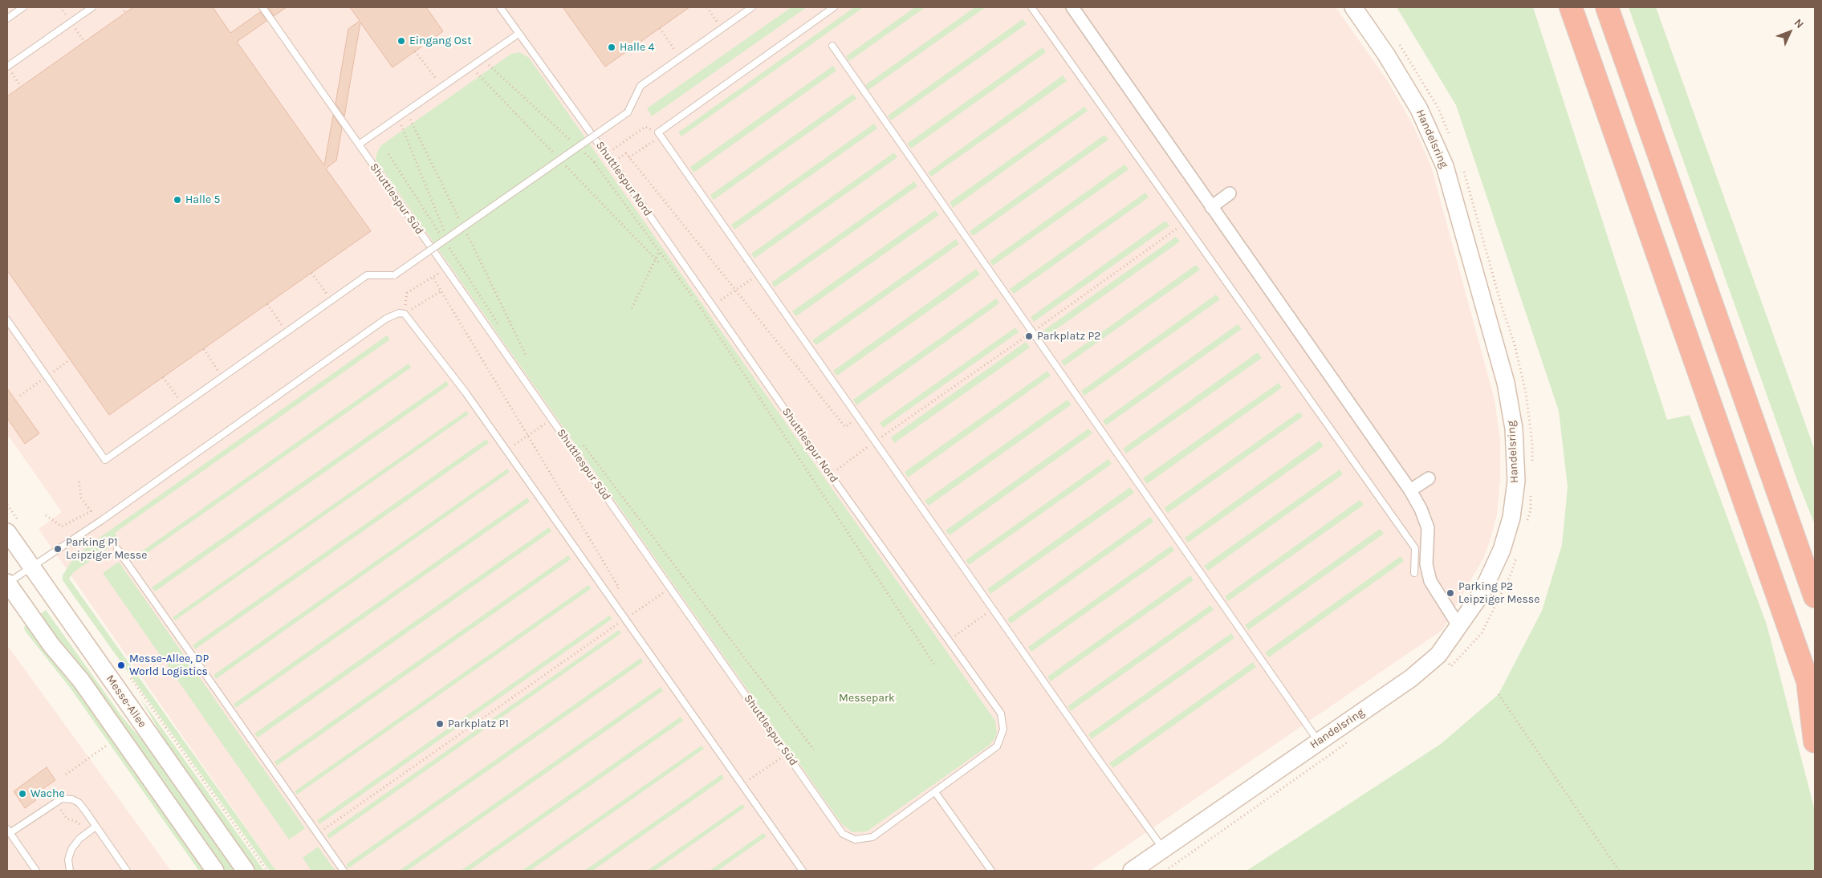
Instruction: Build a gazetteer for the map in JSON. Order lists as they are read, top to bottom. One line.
{"streets":{"main road":["Handelsring","Messe-Allee"],"lane":["Shuttlespur Nord","Shuttlespur Süd"]},"crossings":[["Shuttlespur Nord","Shuttlespur Süd"]],"parks":["Messepark"],"places":["Eingang Ost","Halle 4","Halle 5","Parkplatz P2","Parking P1 Leipziger Messe","Parking P2 Leipziger Messe","Messe-Allee, DP World Logistics","Parkplatz P1","Wache"],"north":"top right"}
